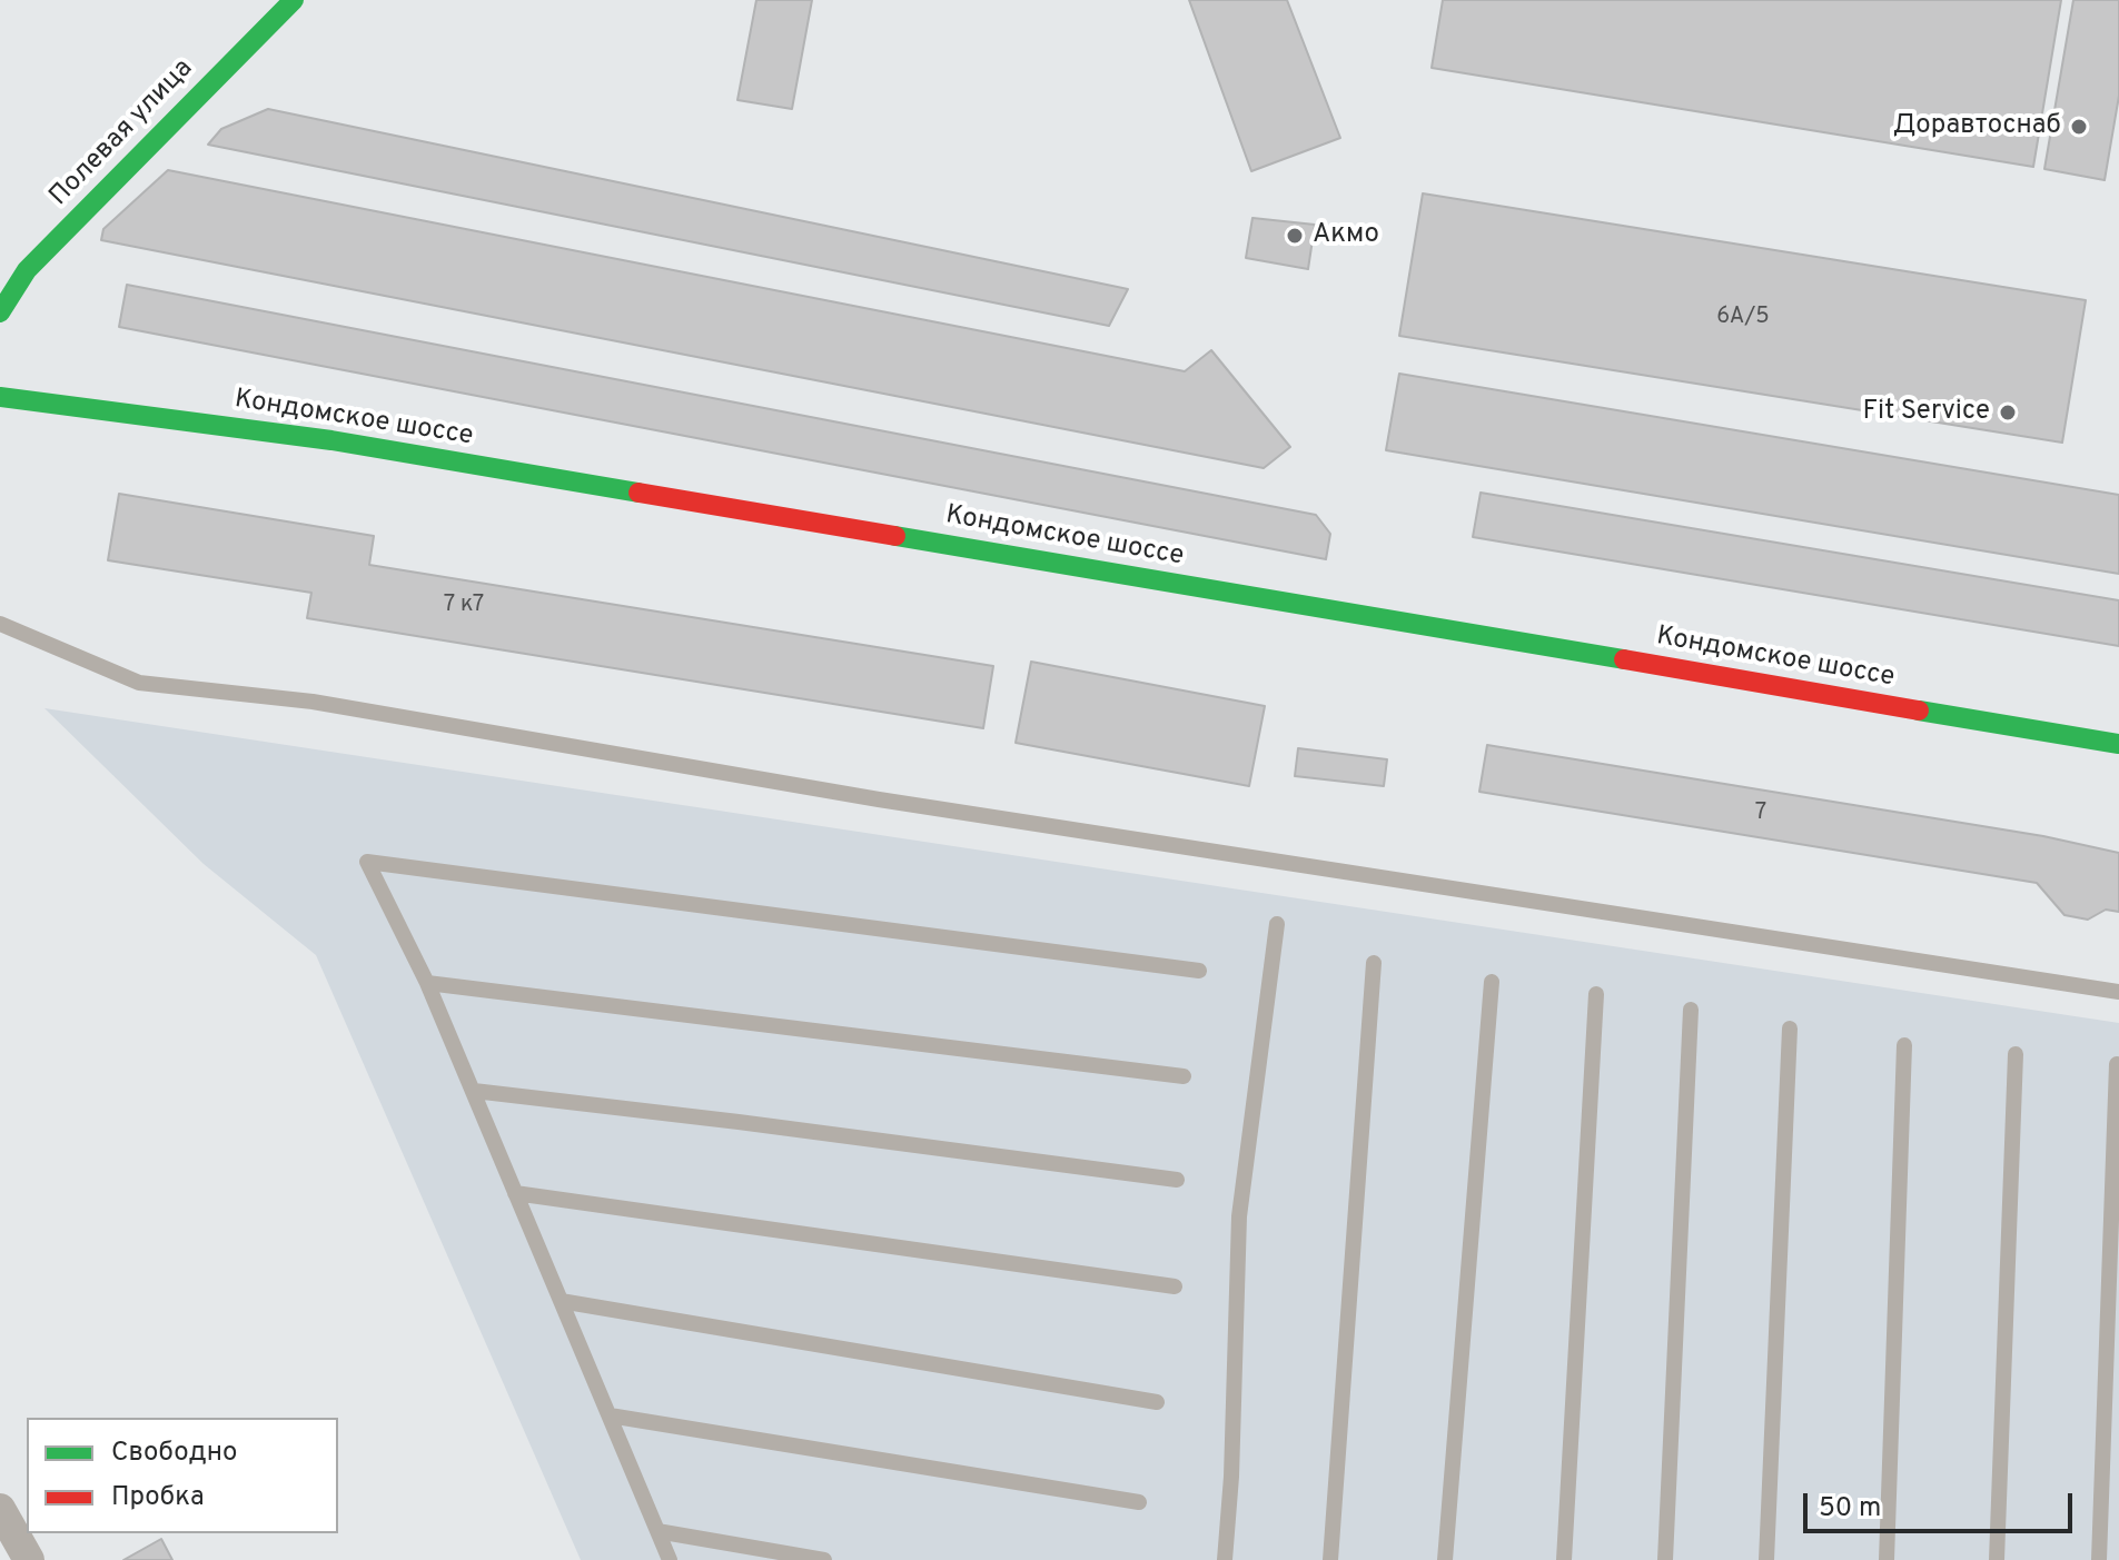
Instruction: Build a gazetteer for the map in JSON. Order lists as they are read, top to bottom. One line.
{"streets":{"street":["Полевая улица","Кондомское шоссе"]},"places":["Доравтоснаб","Акмо","Fit Service"],"house_numbers":["6А/5","7 к7","7"],"legend":["Свободно","Пробка"],"scale_bar":"50 m"}
